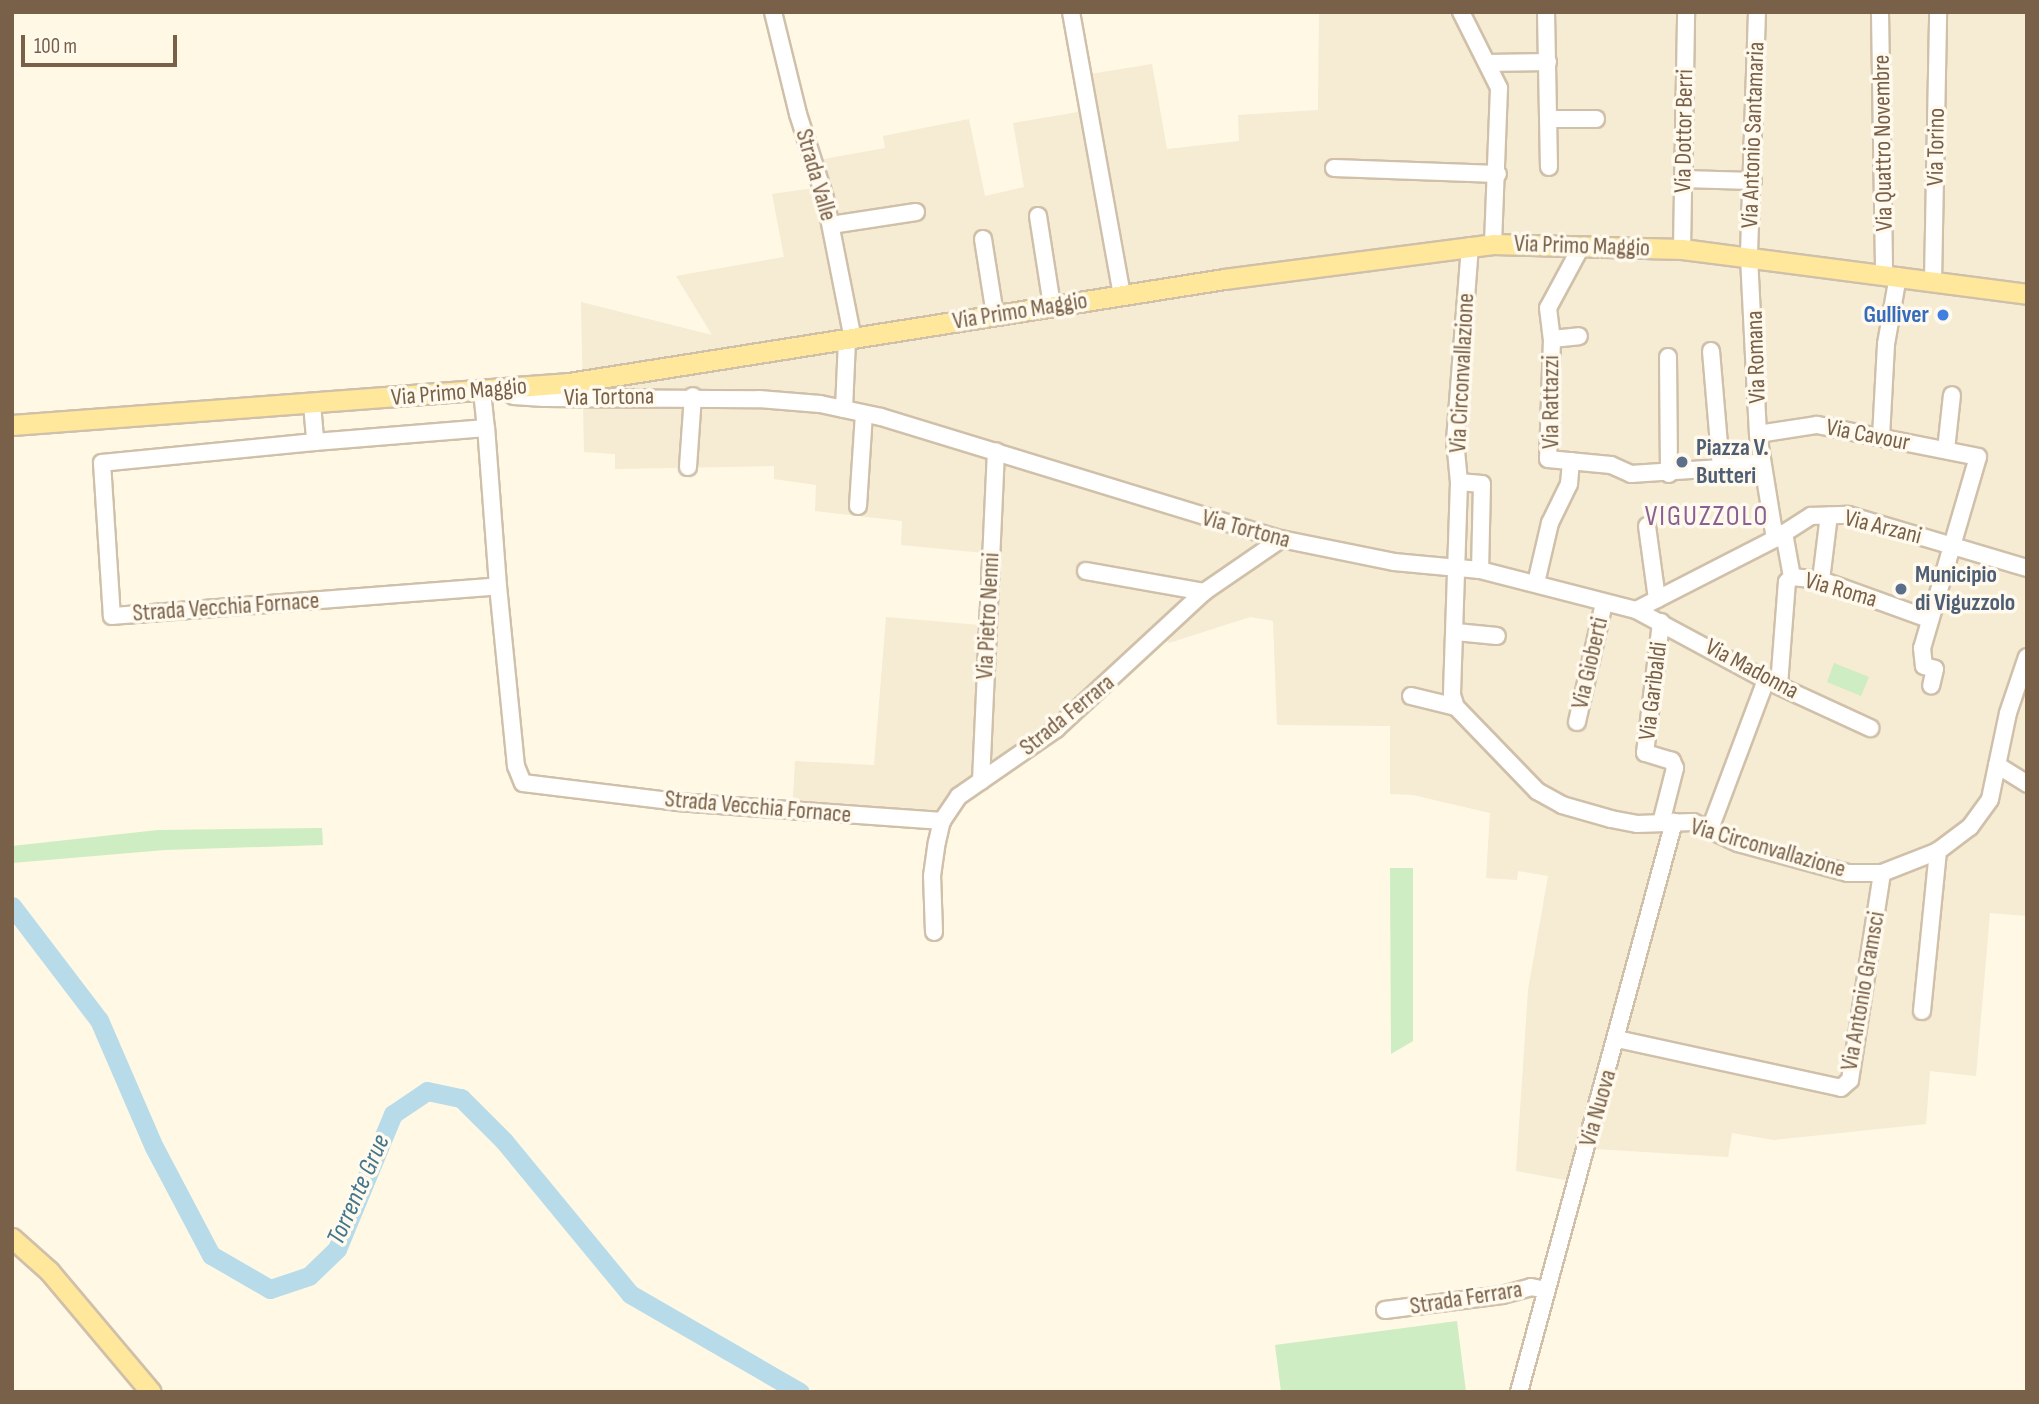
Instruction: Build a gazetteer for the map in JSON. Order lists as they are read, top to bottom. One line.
{"streets":{"main road":["Via Primo Maggio"],"street":["Via Dottor Berri","Via Antonio Santamaria","Via Quattro Novembre","Via Torino","Strada Valle","Via Romana","Via Circonvallazione","Via Tortona","Via Rattazzi","Via Cavour","Via Arzani","Via Roma","Strada Vecchia Fornace","Via Pietro Nenni","Via Gioberti","Via Madonna","Via Garibaldi","Strada Ferrara","Via Antonio Gramsci","Via Nuova"]},"crossings":[["Via Dottor Berri","Via Primo Maggio"],["Via Antonio Santamaria","Via Primo Maggio"],["Via Antonio Santamaria","Via Romana"],["Via Quattro Novembre","Via Primo Maggio"],["Via Quattro Novembre","Via Cavour"],["Via Torino","Via Primo Maggio"],["Strada Valle","Via Primo Maggio"],["Strada Valle","Via Tortona"],["Via Primo Maggio","Via Romana"],["Via Primo Maggio","Via Circonvallazione"],["Via Primo Maggio","Via Tortona"],["Via Primo Maggio","Via Rattazzi"],["Via Romana","Via Cavour"],["Via Romana","Via Arzani"],["Via Romana","Via Roma"],["Via Circonvallazione","Via Tortona"],["Via Circonvallazione","Via Garibaldi"],["Via Circonvallazione","Via Antonio Gramsci"],["Via Circonvallazione","Via Nuova"],["Via Tortona","Via Rattazzi"],["Via Tortona","Via Arzani"],["Via Tortona","Via Pietro Nenni"],["Via Tortona","Via Gioberti"],["Via Tortona","Via Madonna"],["Via Tortona","Strada Ferrara"],["Via Cavour","Via Arzani"],["Via Arzani","Via Madonna"],["Strada Vecchia Fornace","Strada Ferrara"],["Via Pietro Nenni","Strada Ferrara"],["Via Madonna","Via Garibaldi"],["Via Garibaldi","Via Nuova"],["Strada Ferrara","Via Nuova"],["Via Antonio Gramsci","Via Nuova"]],"districts":["VIGUZZOLO"],"water":["Torrente Grue"],"places":["Gulliver","Piazza V. Butteri","Municipio di Viguzzolo"],"scale_bar":"100 m"}
